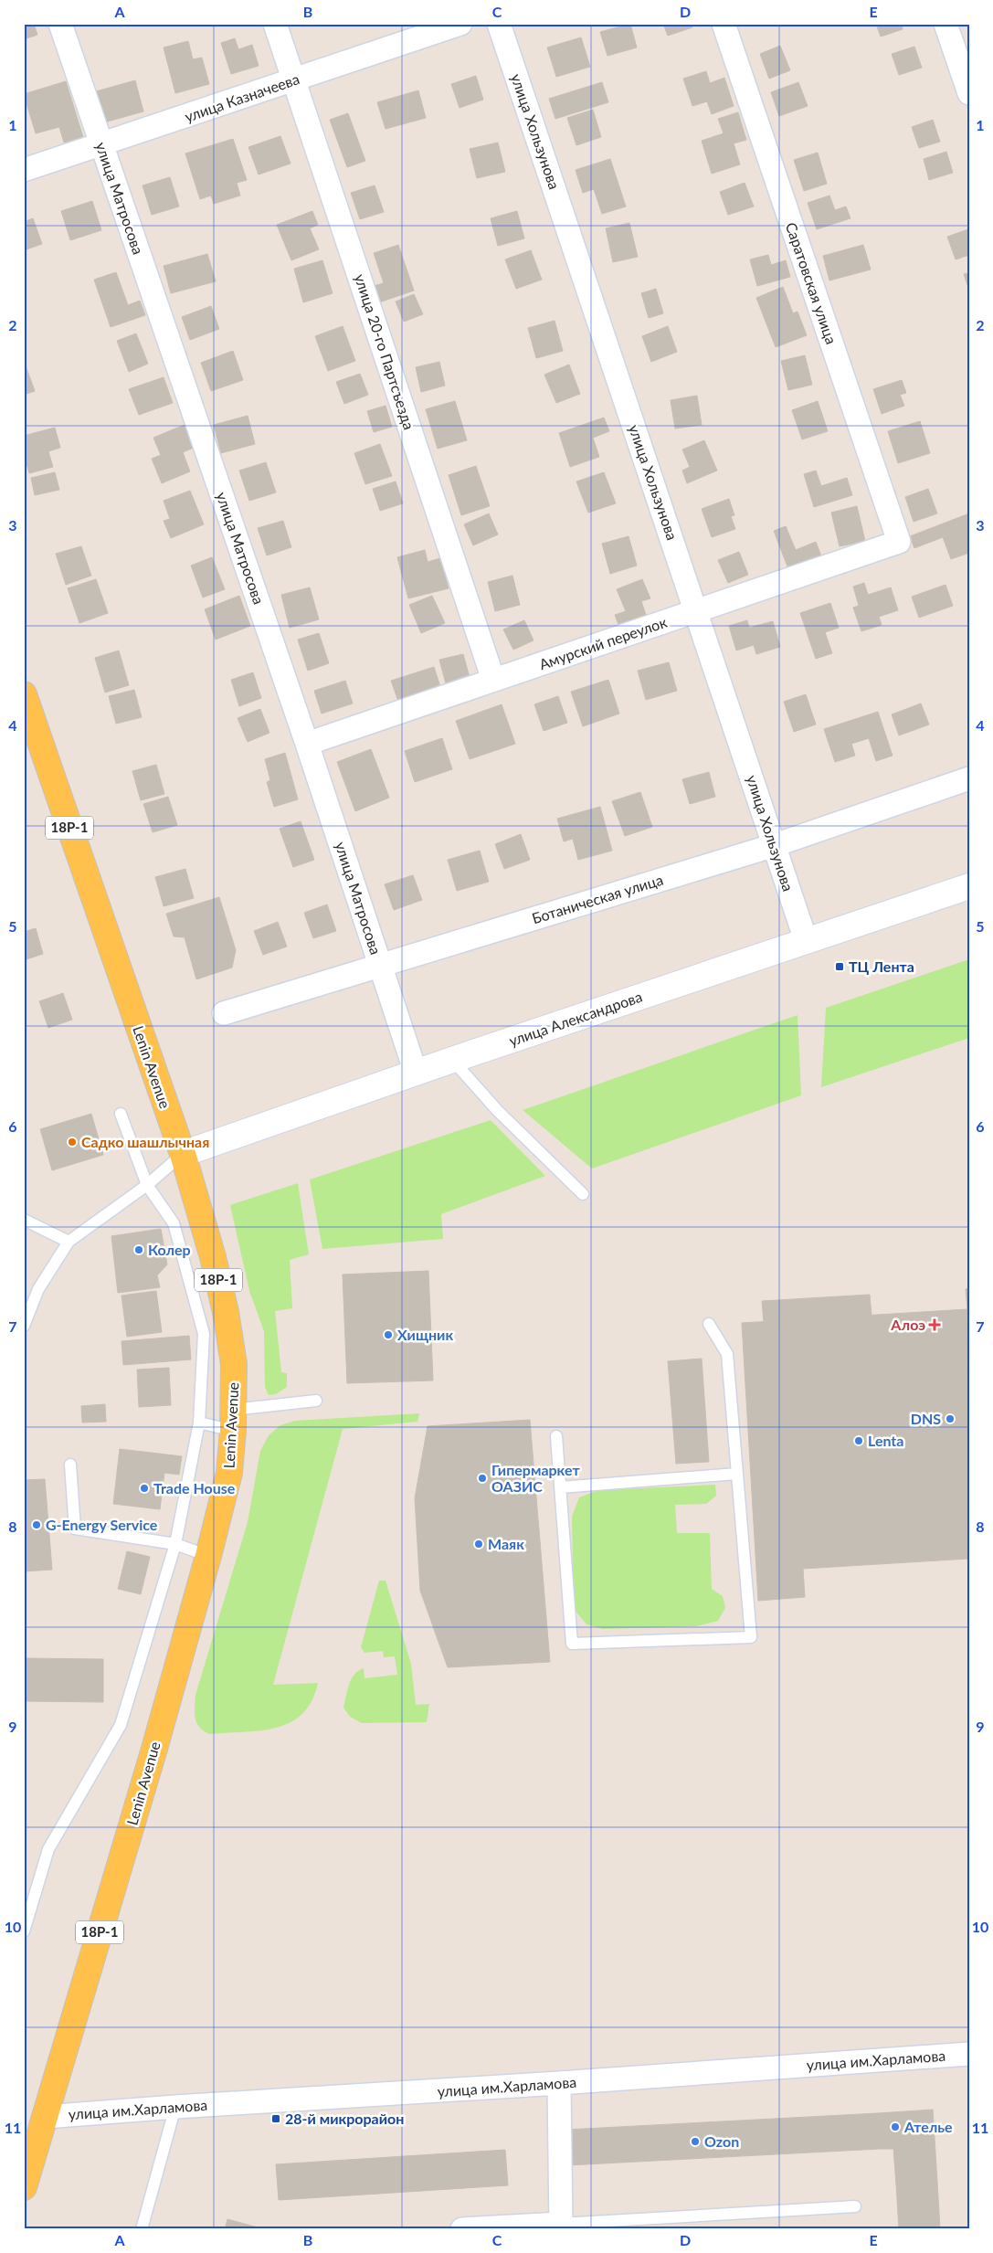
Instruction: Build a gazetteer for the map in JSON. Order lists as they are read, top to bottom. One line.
{"streets":{"main road":["18Р-1","улица Александрова","Lenin Avenue"],"street":["улица Казначеева","улица Хользунова","улица Матросова","Саратовская улица","улица 20-го Партсъезда","Амурский переулок","Ботаническая улица","улица им.Харламова"]},"crossings":[["улица Казначеева","улица Матросова"],["улица Казначеева","улица 20-го Партсъезда"],["улица Хользунова","Амурский переулок"],["улица Хользунова","Ботаническая улица"],["улица Хользунова","улица Александрова"],["улица Матросова","Амурский переулок"],["улица Матросова","Ботаническая улица"],["улица Матросова","улица Александрова"],["Саратовская улица","Амурский переулок"],["улица 20-го Партсъезда","Амурский переулок"],["улица Александрова","Lenin Avenue"],["Lenin Avenue","улица им.Харламова"]],"places":{"transit":["ТЦ Лента","28-й микрорайон"],"other":["Садко шашлычная","Колер","Хищник","DNS","Lenta","Гипермаркет ОАЗИС","Trade House","G-Energy Service","Маяк","Ателье","Ozon"],"health":["Алоэ"]},"grid":{"columns":["A","B","C","D","E"],"rows":["1","2","3","4","5","6","7","8","9","10","11"]}}
